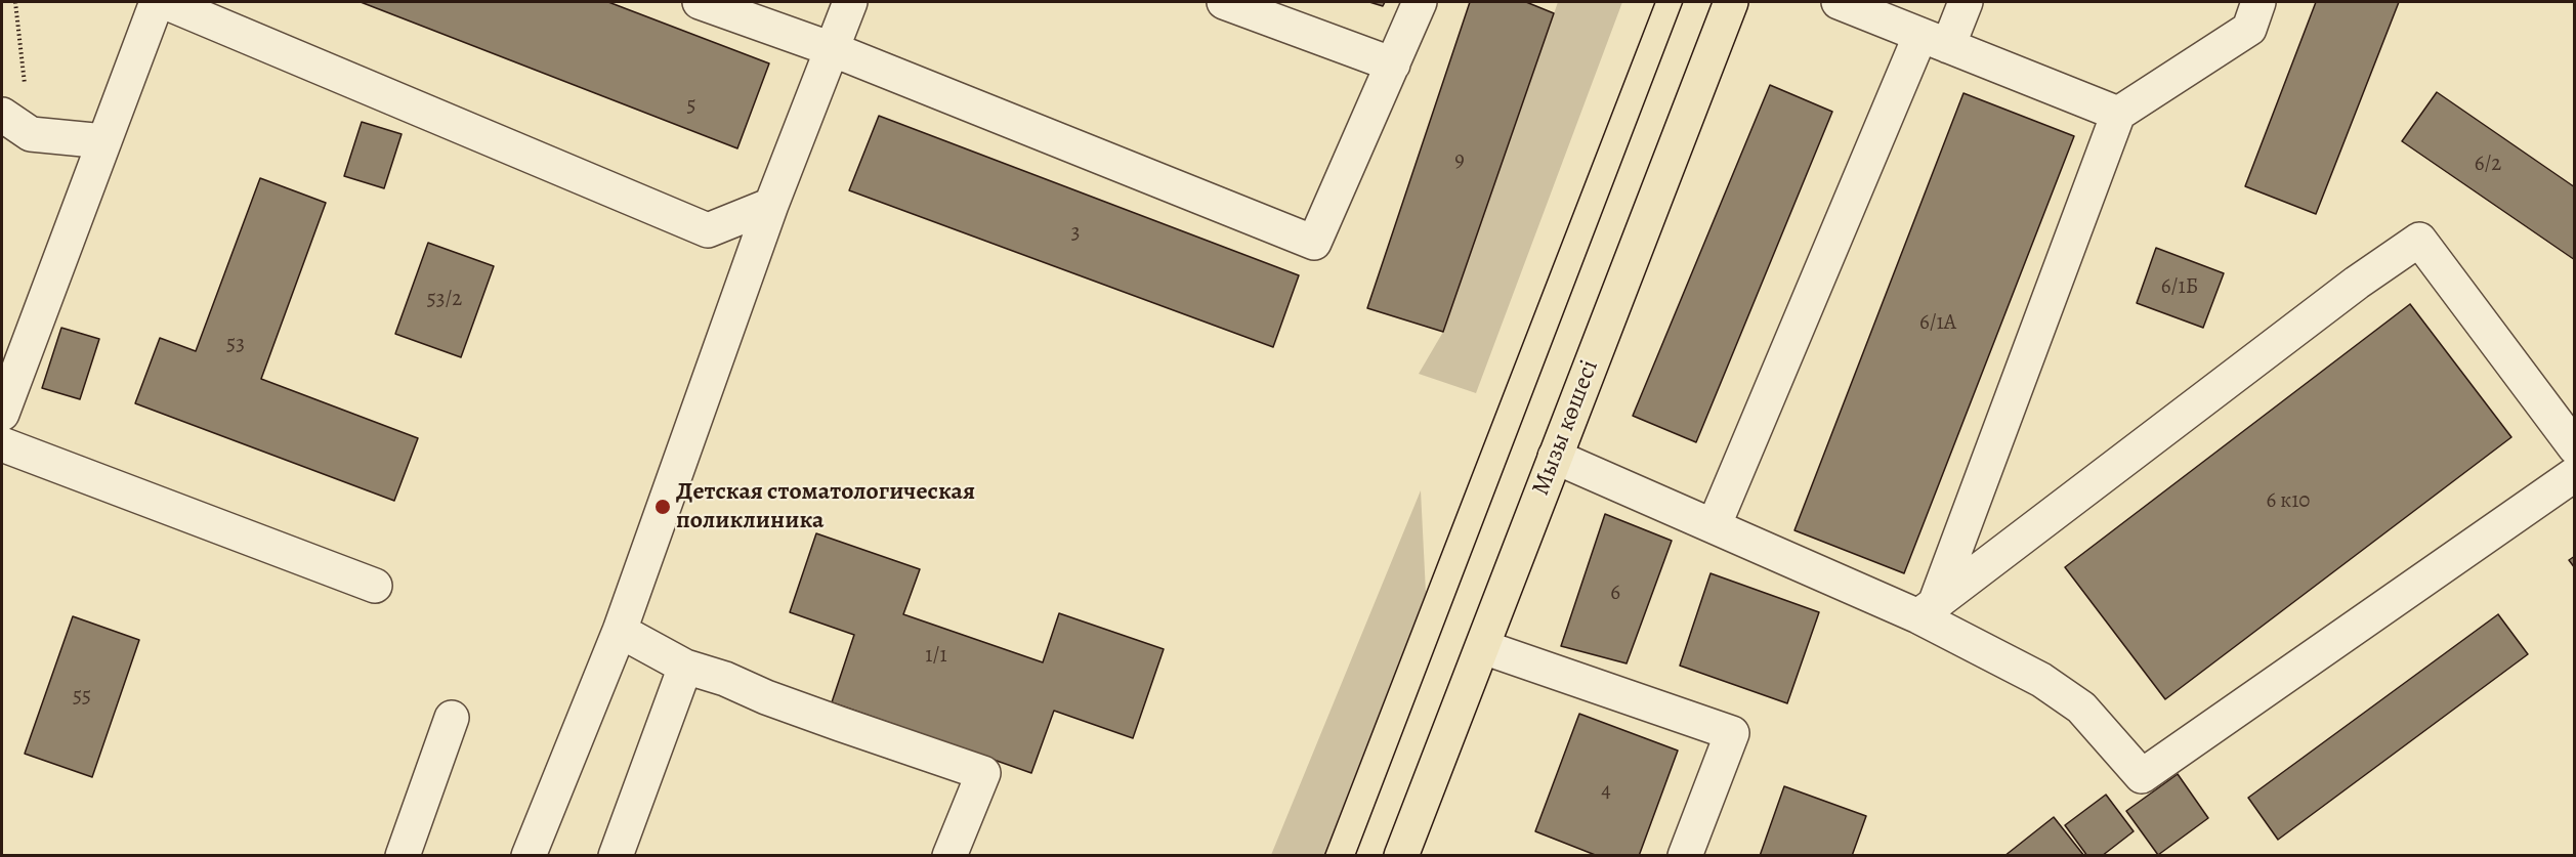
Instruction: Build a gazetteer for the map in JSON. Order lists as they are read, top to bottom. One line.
{"streets":{"main road":["Мызы көшесі"]},"places":["Детская стоматологическая поликлиника"],"house_numbers":["5","9","6/2","3","6/1Б","53/2","6/1А","53","6 к10","6","1/1","55","4"]}
